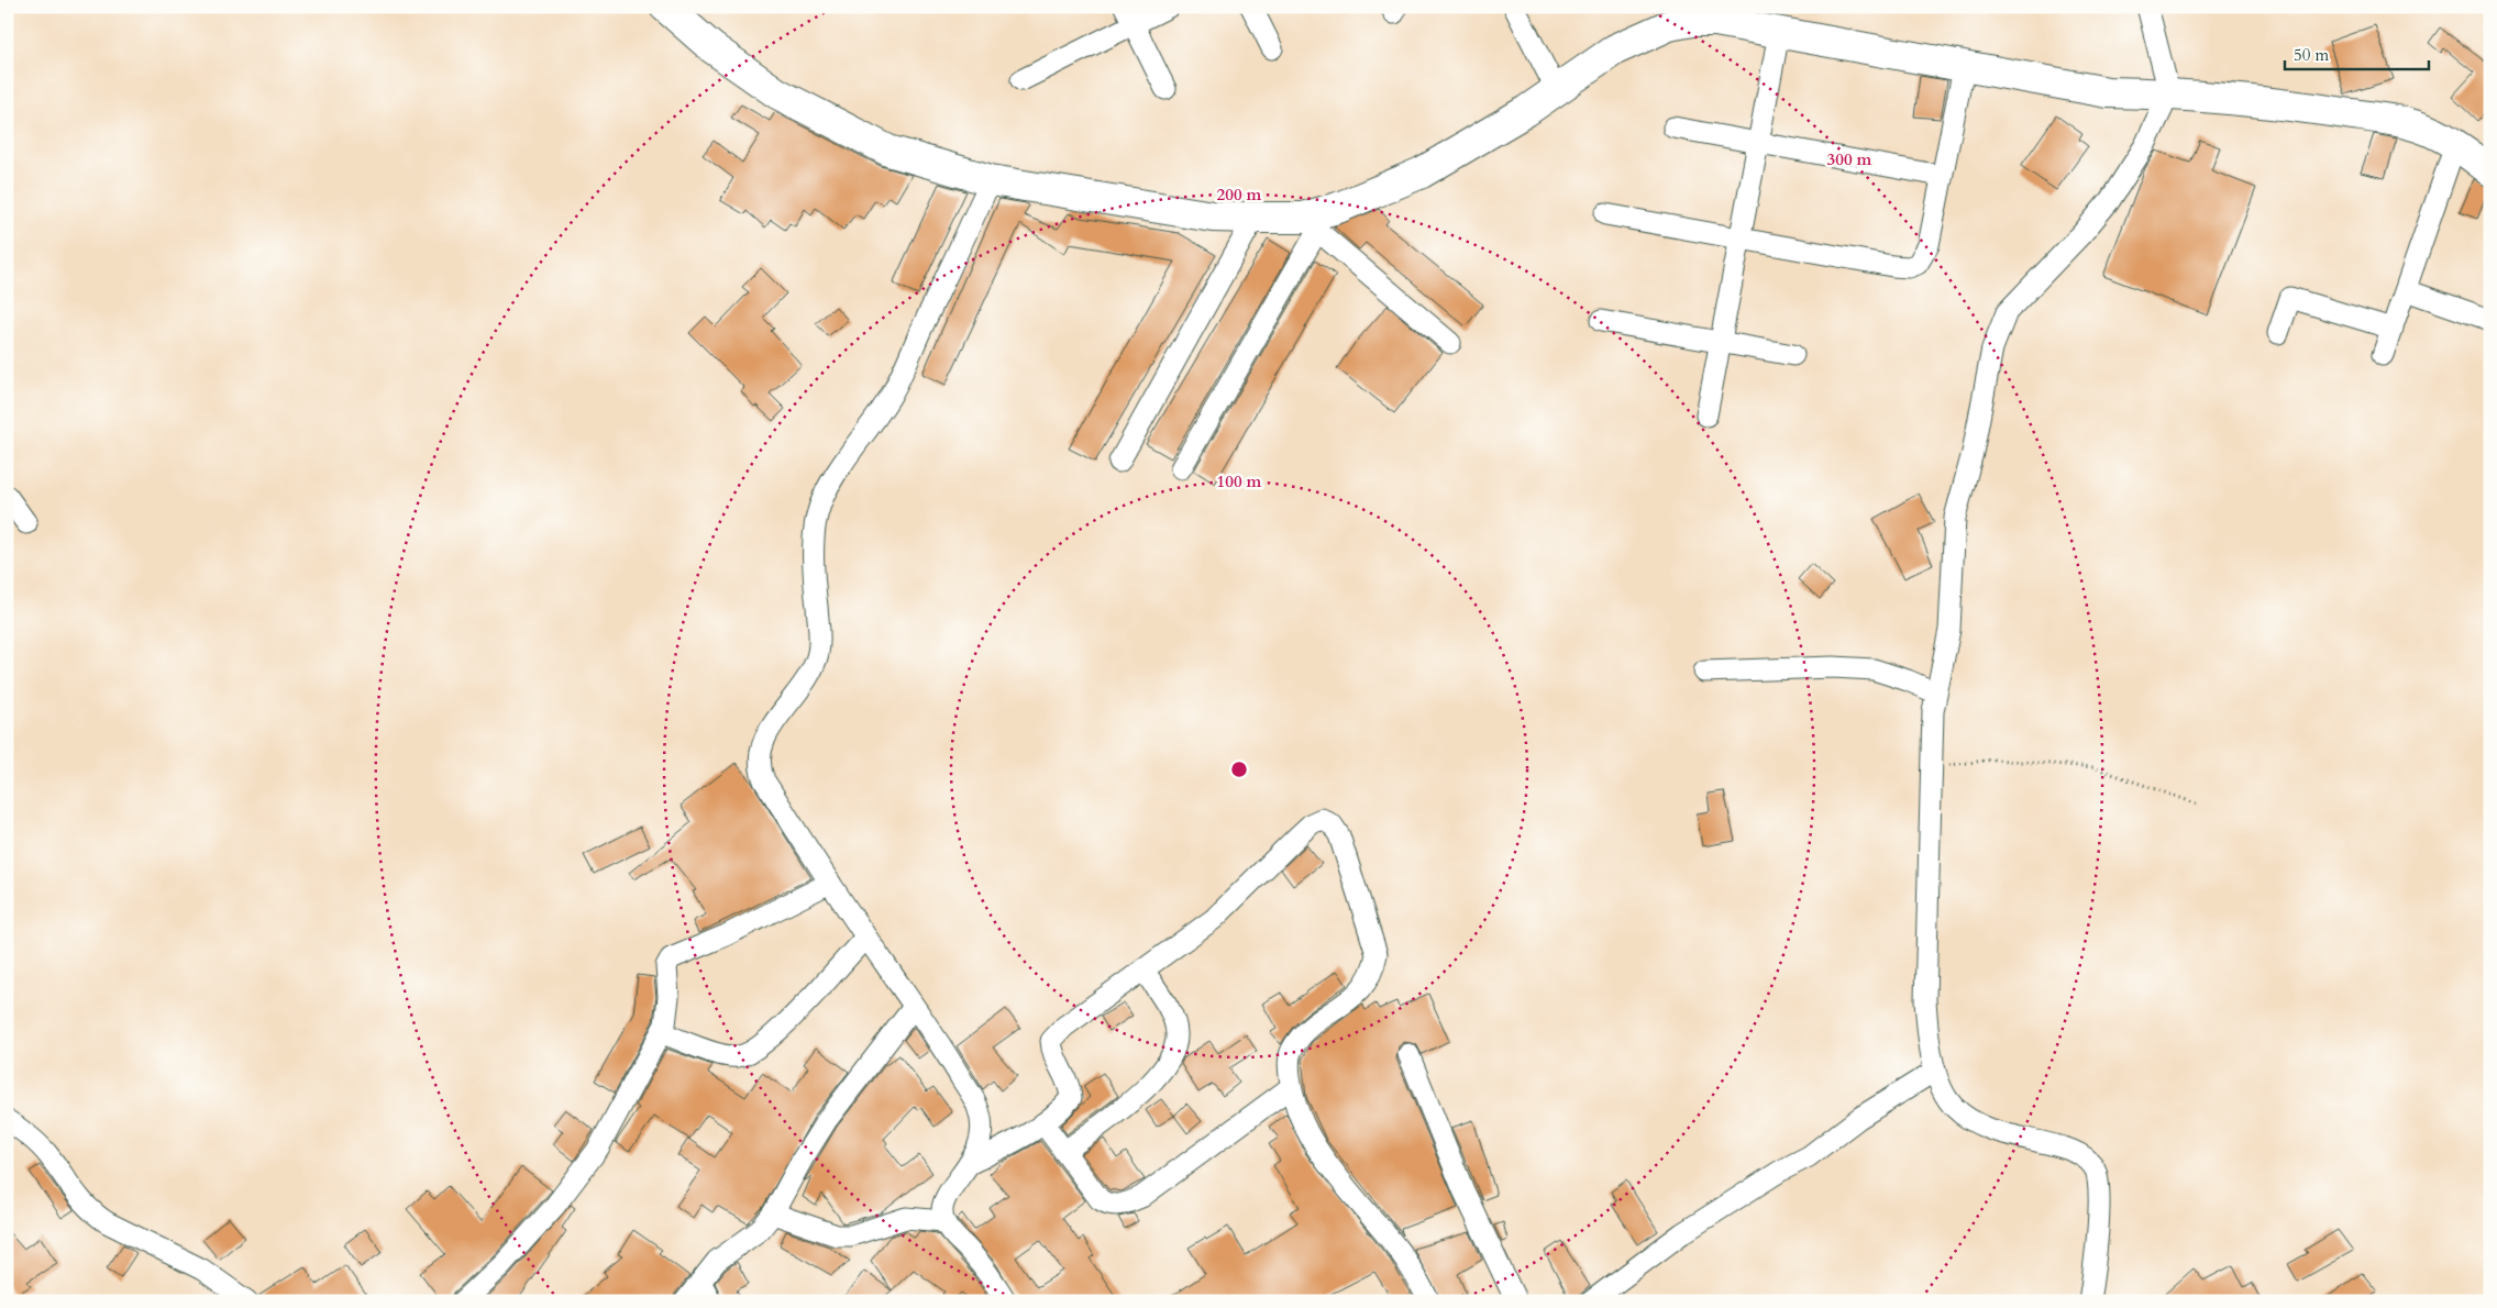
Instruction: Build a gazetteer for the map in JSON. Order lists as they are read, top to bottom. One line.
{"scale_bar":"50 m","rings":["300 m","200 m","100 m"]}
